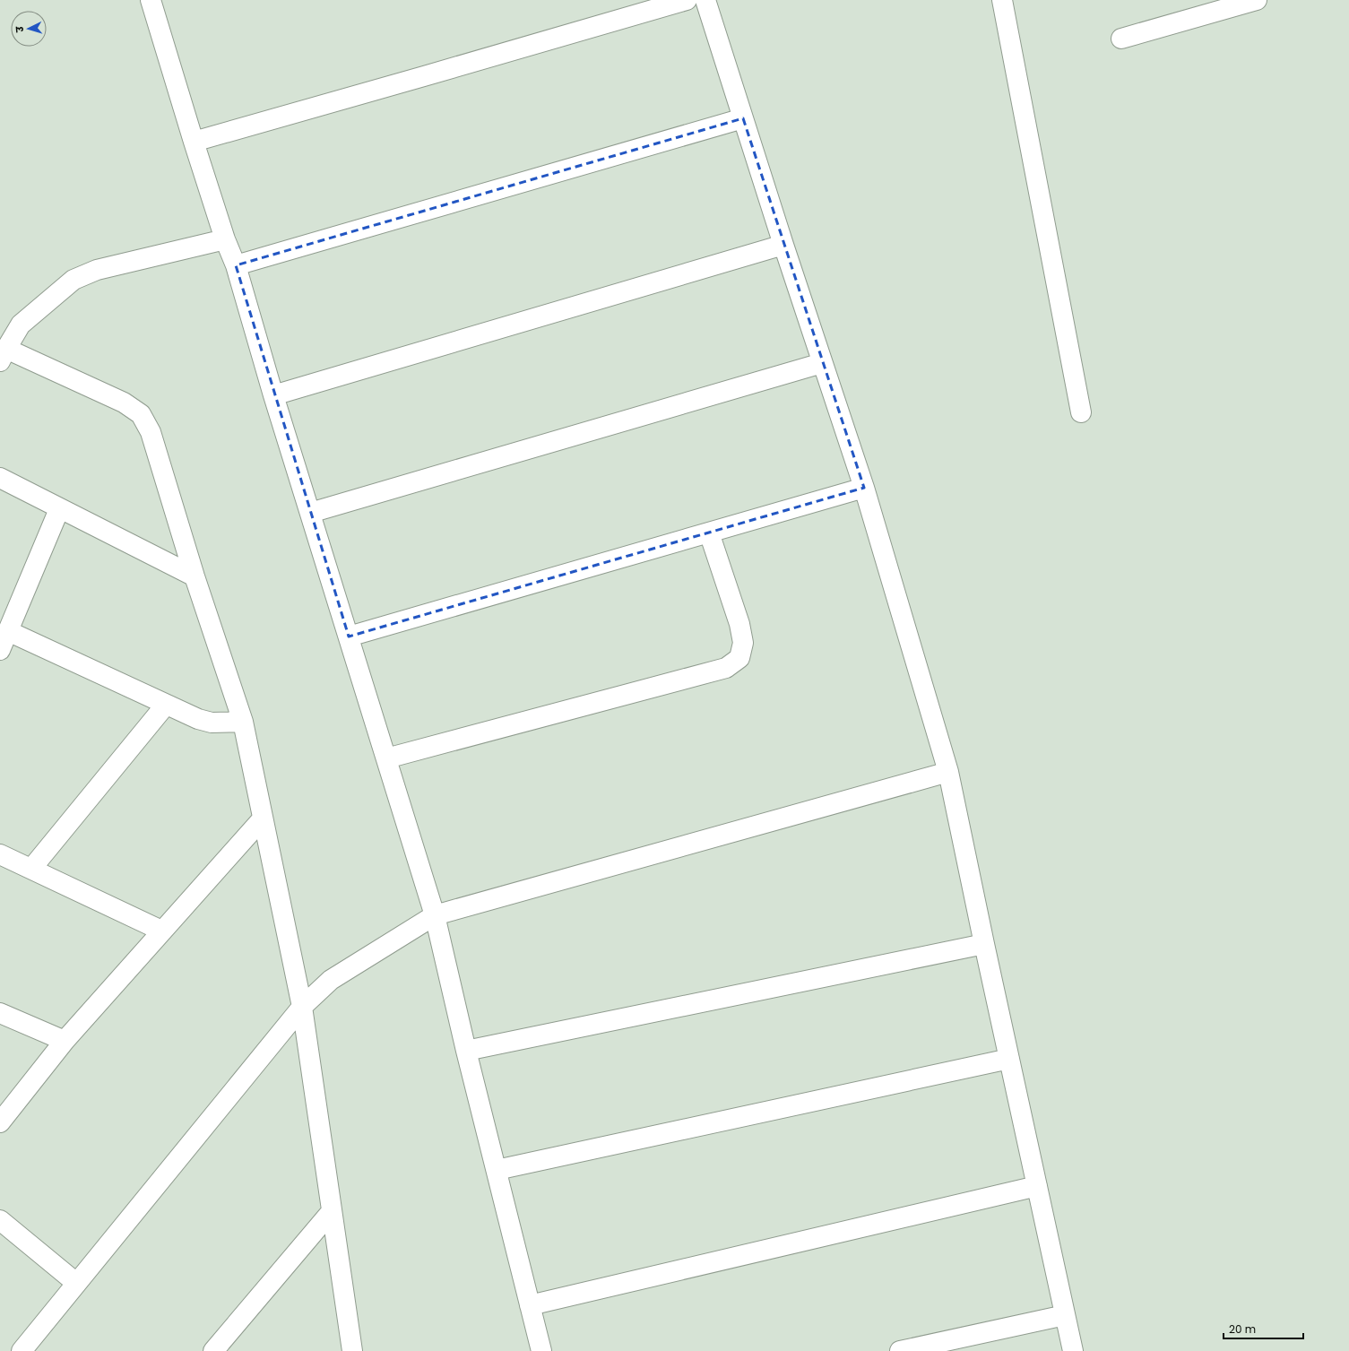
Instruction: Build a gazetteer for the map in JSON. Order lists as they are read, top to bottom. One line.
{"scale_bar":"20 m","north":"left"}
